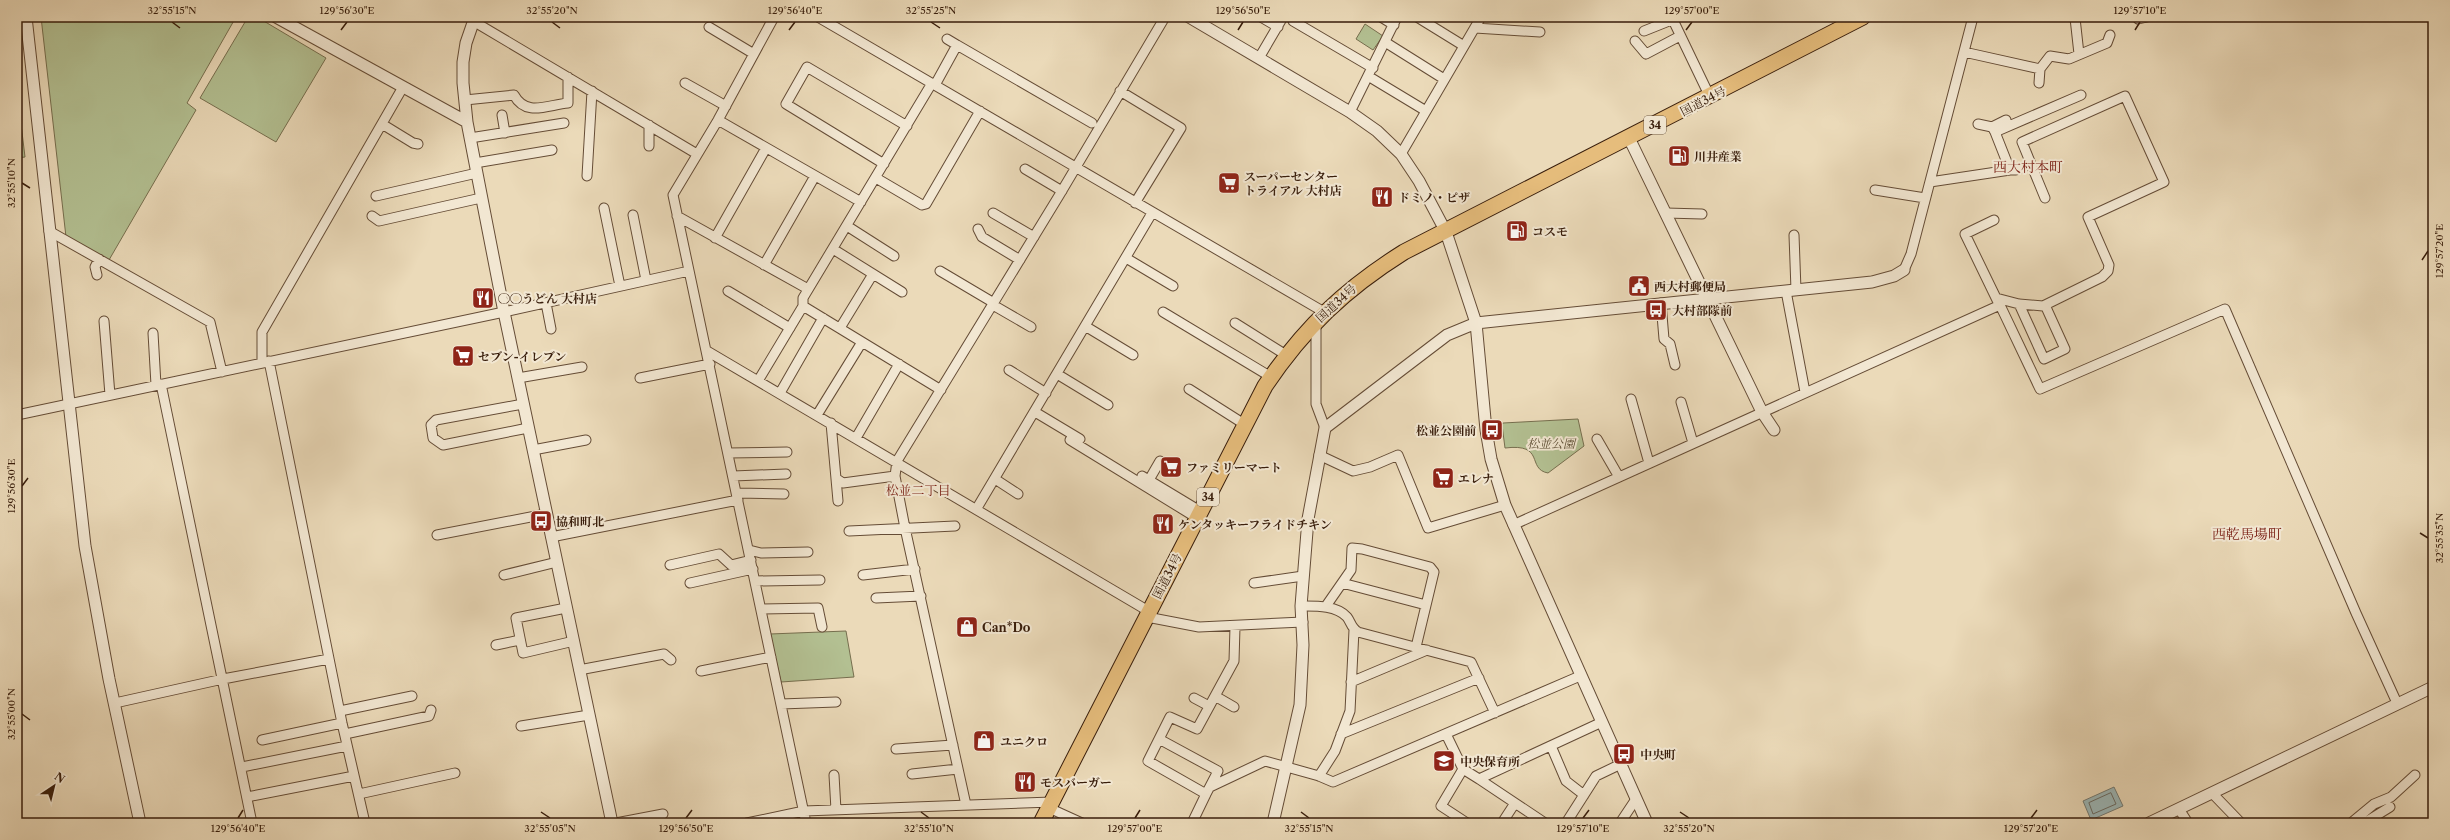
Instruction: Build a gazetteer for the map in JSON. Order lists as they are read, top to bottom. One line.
{"streets":{"highway":["国道34号","34"]},"districts":["西大村本町","松並二丁目","西乾馬場町"],"parks":["松並公園"],"places":{"fuel station":["川井産業","コスモ"],"supermarket":["スーパーセンター トライアル 大村店","セブン-イレブン","ファミリーマート","エレナ"],"restaurant":["ドミノ・ピザ","◯◯うどん 大村店","ケンタッキーフライドチキン","モスバーガー"],"public building":["西大村郵便局"],"bus stop":["大村部隊前","松並公園前","協和町北","中央町"],"shop":["Can*Do","ユニクロ"],"school or university":["中央保育所"]},"north":"top right","coordinates":["32°55'15\"N","129°56'30\"E","32°55'20\"N","129°56'40\"E","32°55'25\"N","129°56'50\"E","129°57'00\"E","129°57'10\"E","32°55'10\"N","129°57'20\"E","32°55'35\"N","32°55'00\"N","32°55'05\"N"]}
